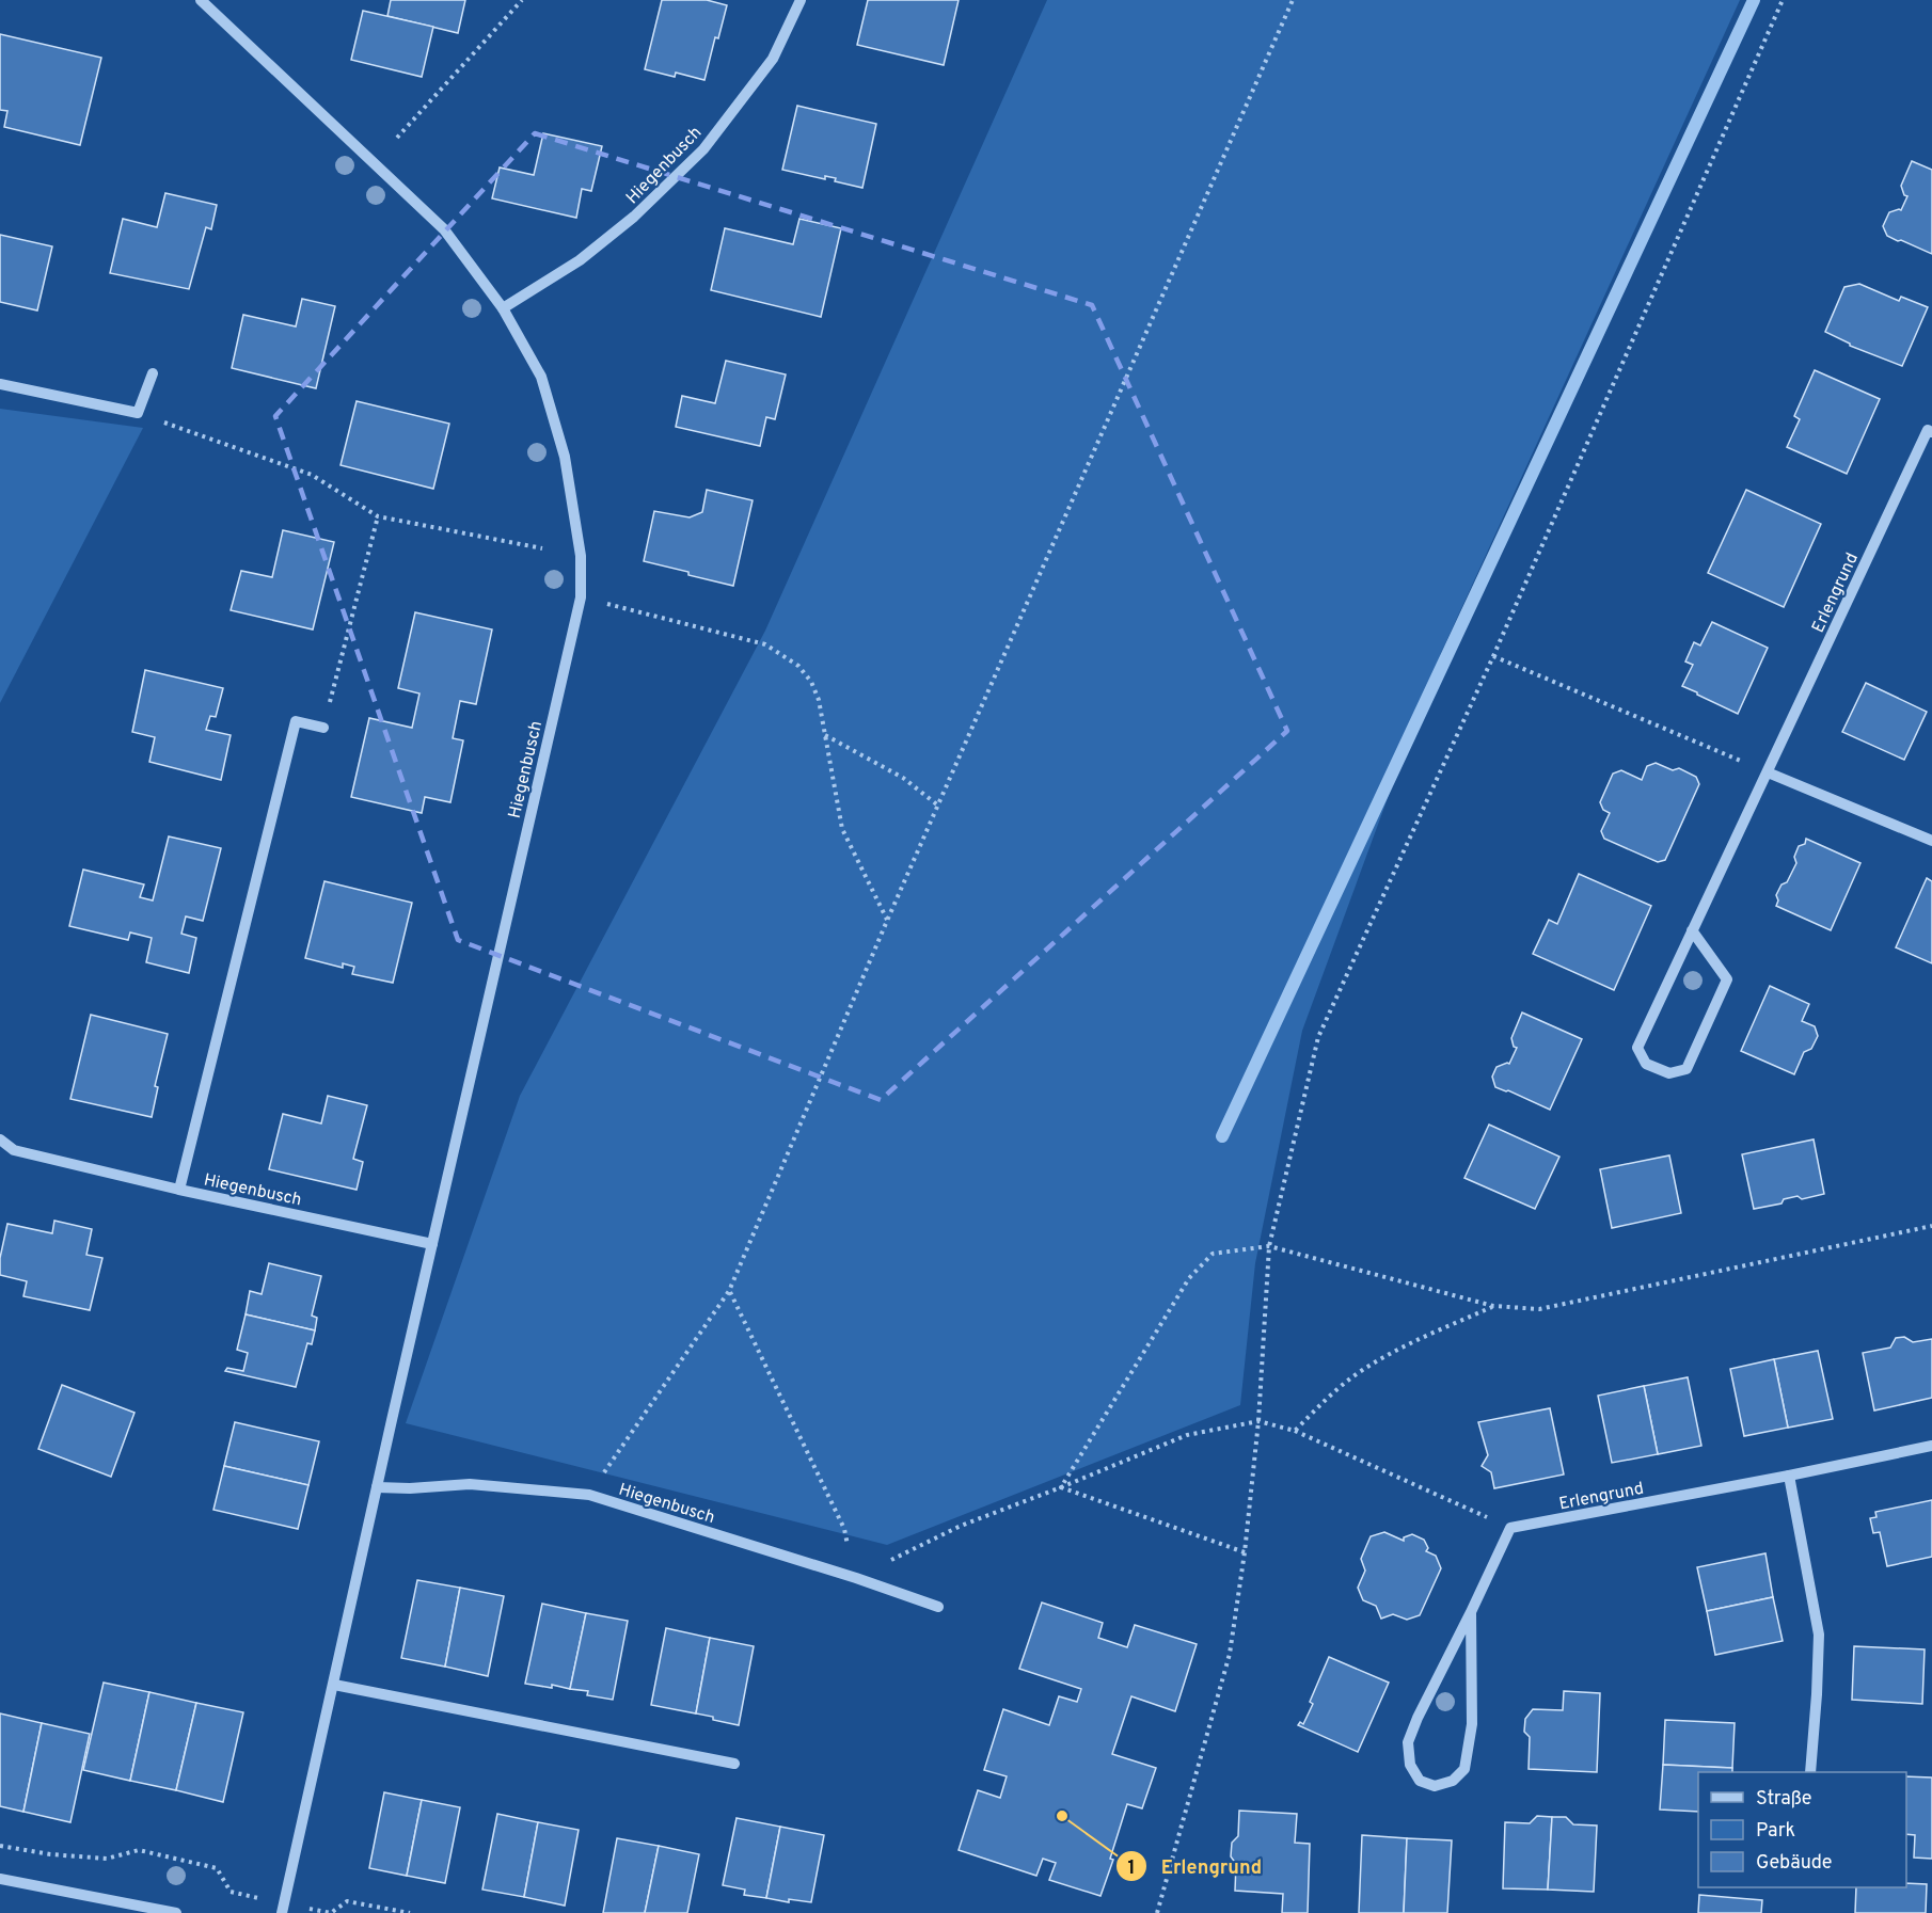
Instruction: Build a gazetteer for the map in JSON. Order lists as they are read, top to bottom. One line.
{"streets":{"street":["Hiegenbusch","Erlengrund"]},"places":["Erlengrund"],"legend":["Straße","Park","Gebäude"]}
